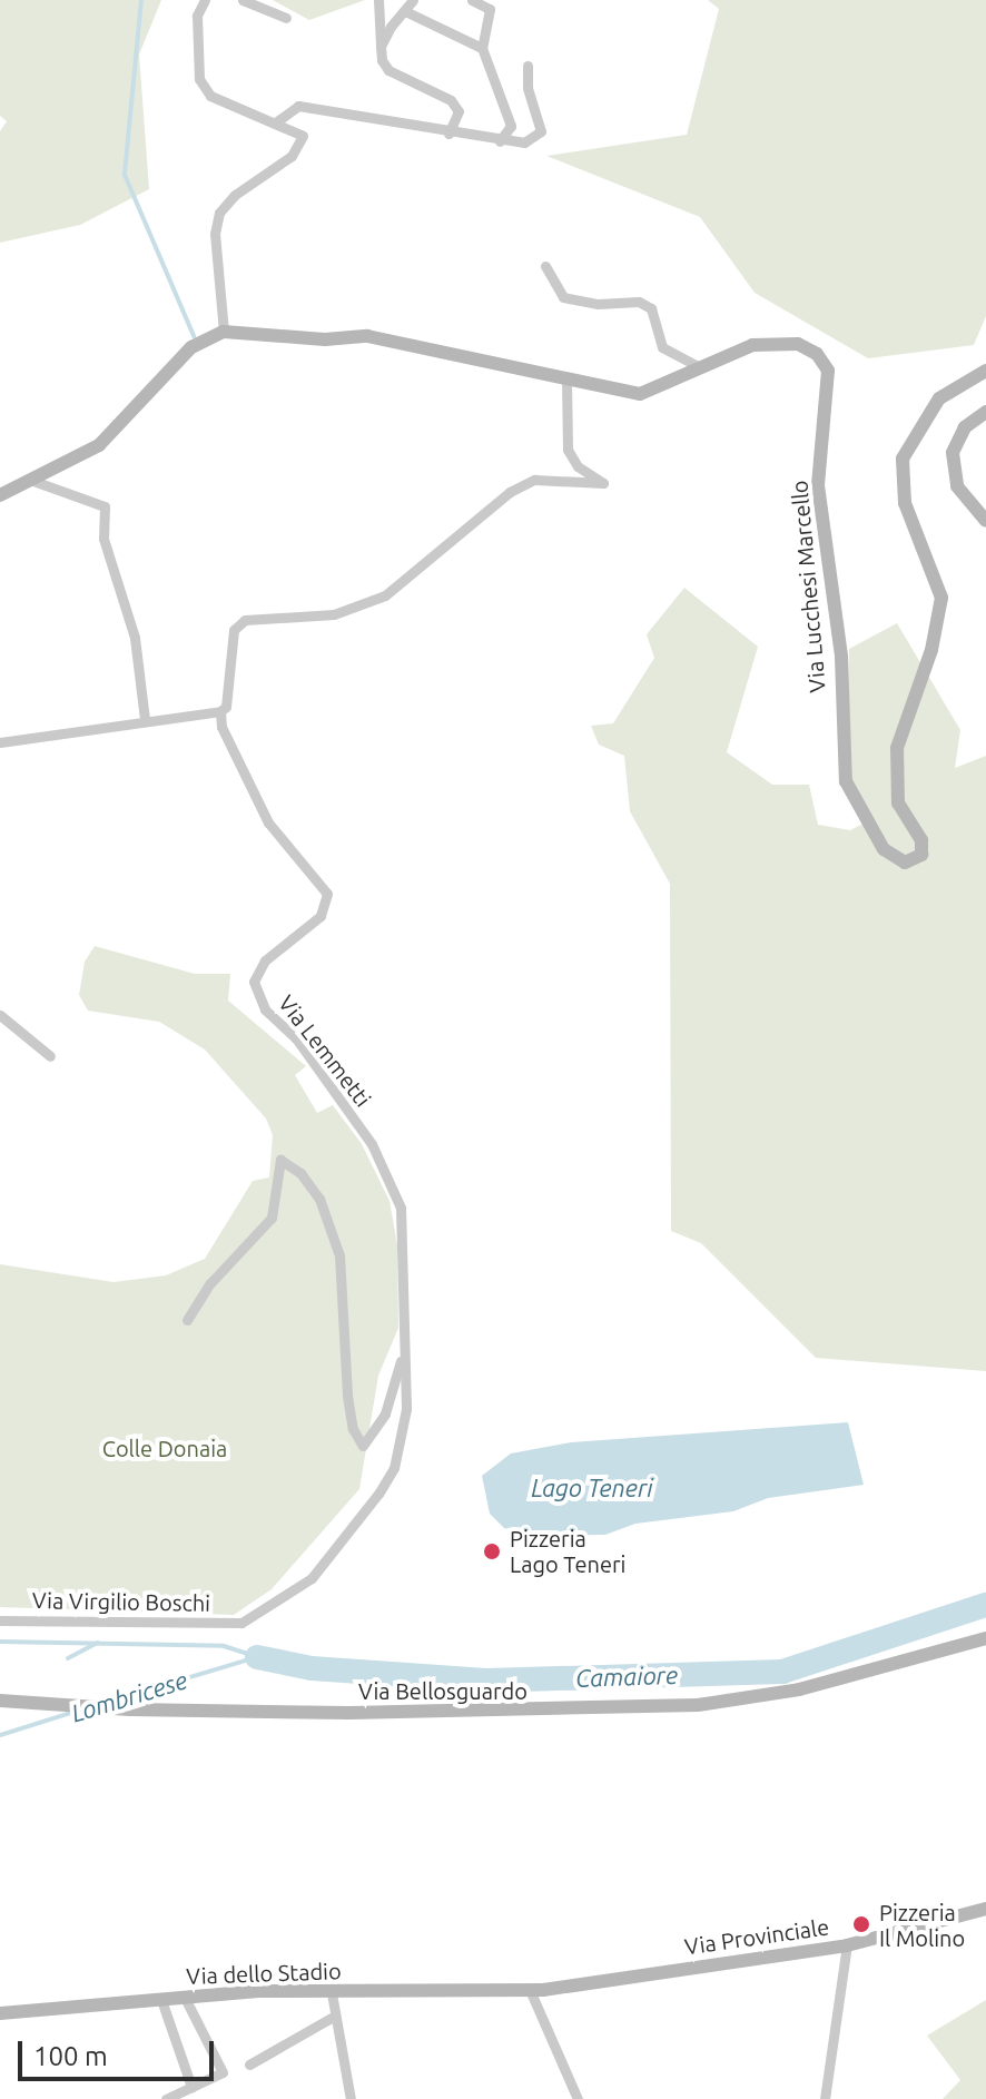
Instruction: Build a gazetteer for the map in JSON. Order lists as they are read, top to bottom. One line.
{"streets":{"street":["Via Lucchesi Marcello","Via Lemmetti","Via Virgilio Boschi","Via Bellosguardo","Via Provinciale","Via dello Stadio"]},"crossings":[["Via Lemmetti","Via Virgilio Boschi"],["Via Provinciale","Via dello Stadio"]],"water":["Lago Teneri","Camaiore","Lombricese"],"parks":["Colle Donaia"],"places":["Pizzeria Lago Teneri","Pizzeria Il Molino"],"scale_bar":"100 m"}
